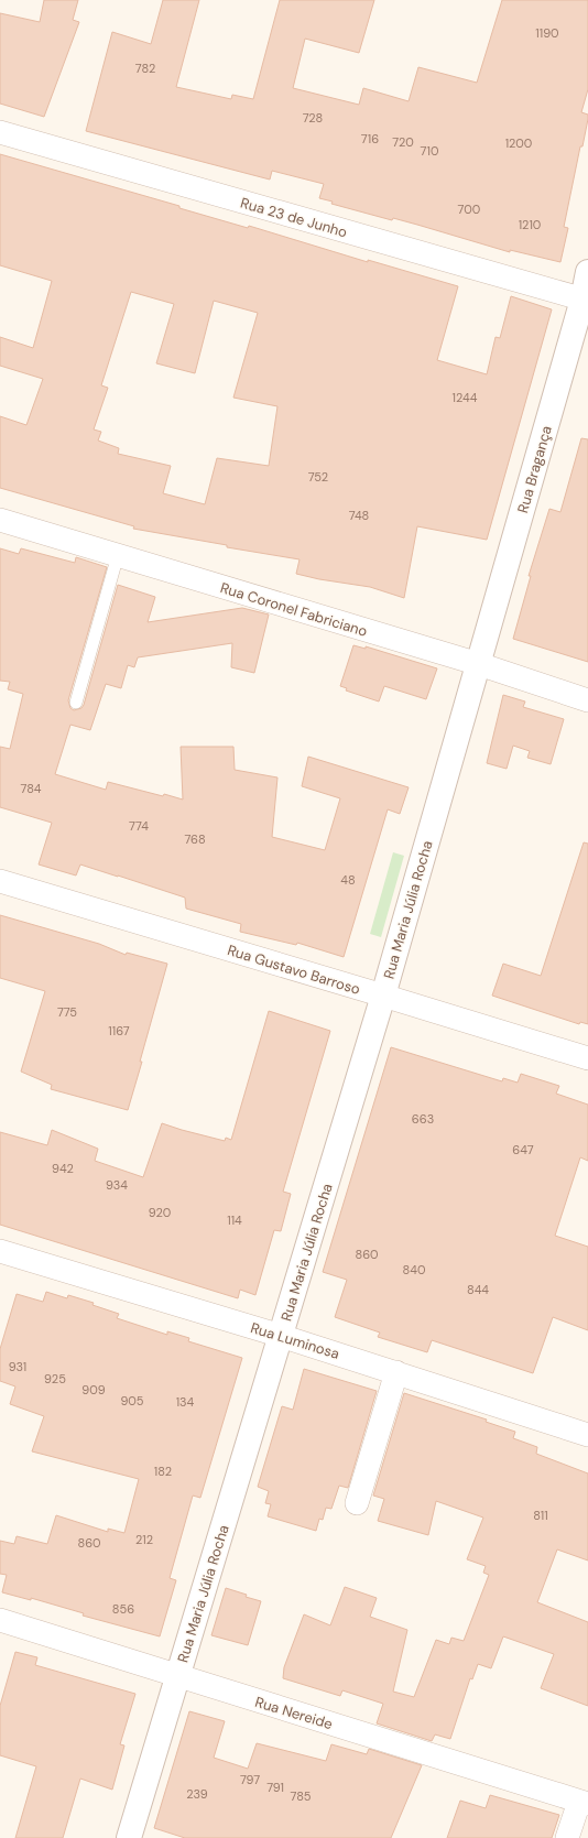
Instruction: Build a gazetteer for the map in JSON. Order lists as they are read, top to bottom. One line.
{"streets":{"street":["Rua 23 de Junho","Rua Bragança","Rua Coronel Fabriciano","Rua Maria Júlia Rocha","Rua Gustavo Barroso","Rua Luminosa","Rua Nereide"]},"crossings":[["Rua 23 de Junho","Rua Bragança"],["Rua Bragança","Rua Coronel Fabriciano"],["Rua Bragança","Rua Maria Júlia Rocha"],["Rua Coronel Fabriciano","Rua Maria Júlia Rocha"],["Rua Maria Júlia Rocha","Rua Gustavo Barroso"],["Rua Maria Júlia Rocha","Rua Luminosa"],["Rua Maria Júlia Rocha","Rua Nereide"]],"house_numbers":["1190","782","728","716","720","1200","710","700","1210","1244","752","748","784","774","768","48","775","1167","663","647","942","934","920","114","860","840","844","931","925","909","905","134","182","811","212","860","856","797","791","239","785"]}
